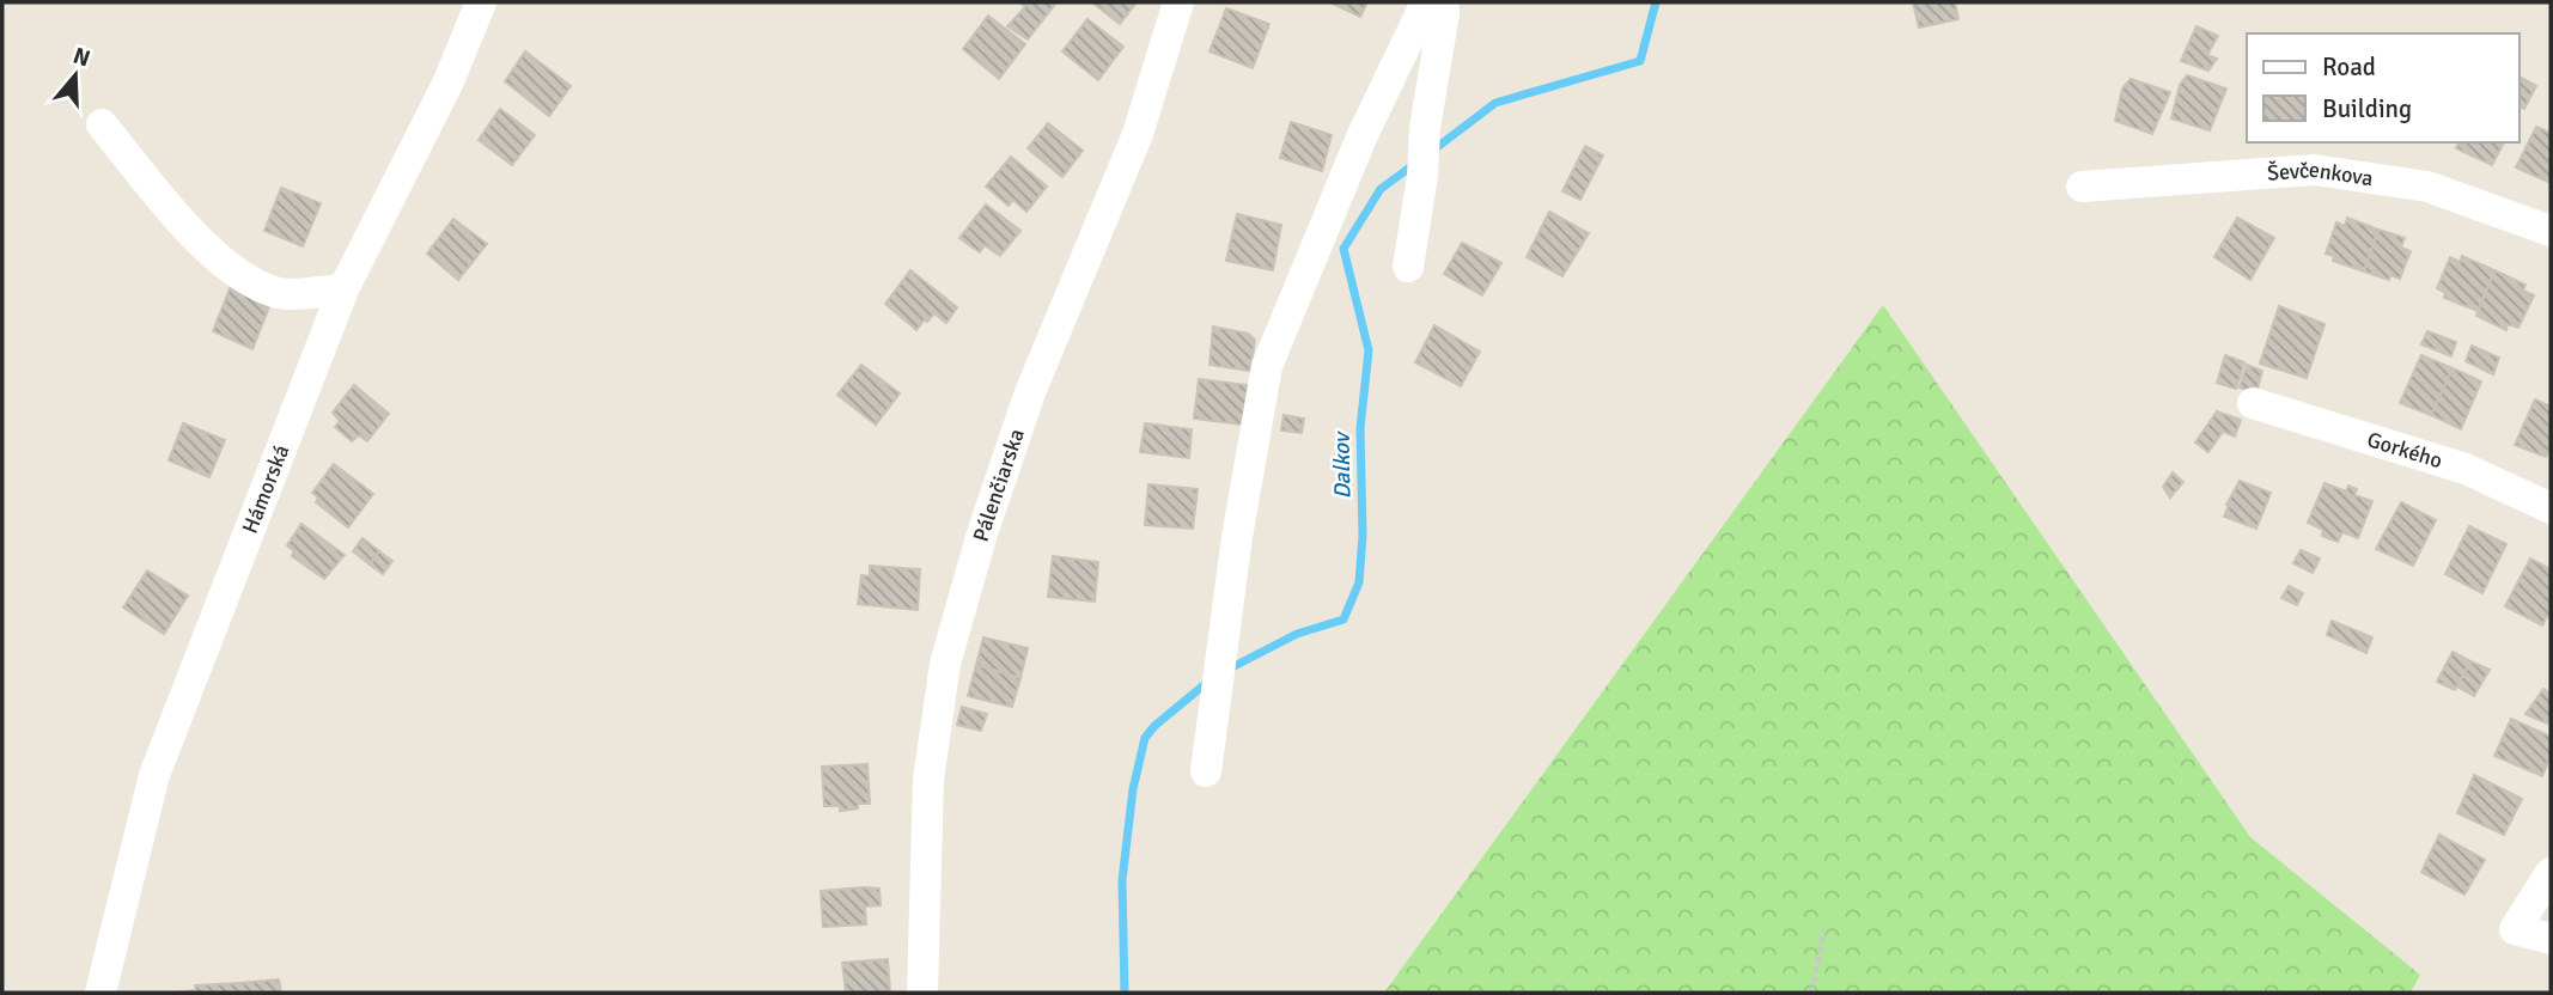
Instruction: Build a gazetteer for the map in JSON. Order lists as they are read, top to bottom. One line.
{"streets":{"street":["Ševčenkova","Gorkého","Pálenčiarska","Hámorská"]},"water":["Dalkov"],"legend":["Road","Building"],"north":"top"}
